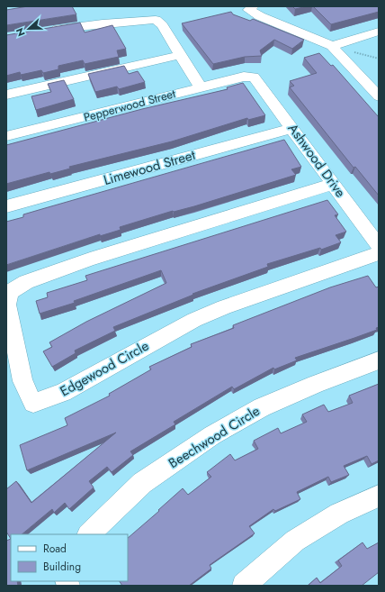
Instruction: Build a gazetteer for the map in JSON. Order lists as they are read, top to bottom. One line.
{"streets":{"street":["Pepperwood Street","Ashwood Drive","Limewood Street","Edgewood Circle","Beechwood Circle"]},"crossings":[["Pepperwood Street","Ashwood Drive"],["Ashwood Drive","Limewood Street"],["Ashwood Drive","Edgewood Circle"]],"legend":["Road","Building"],"north":"left"}
